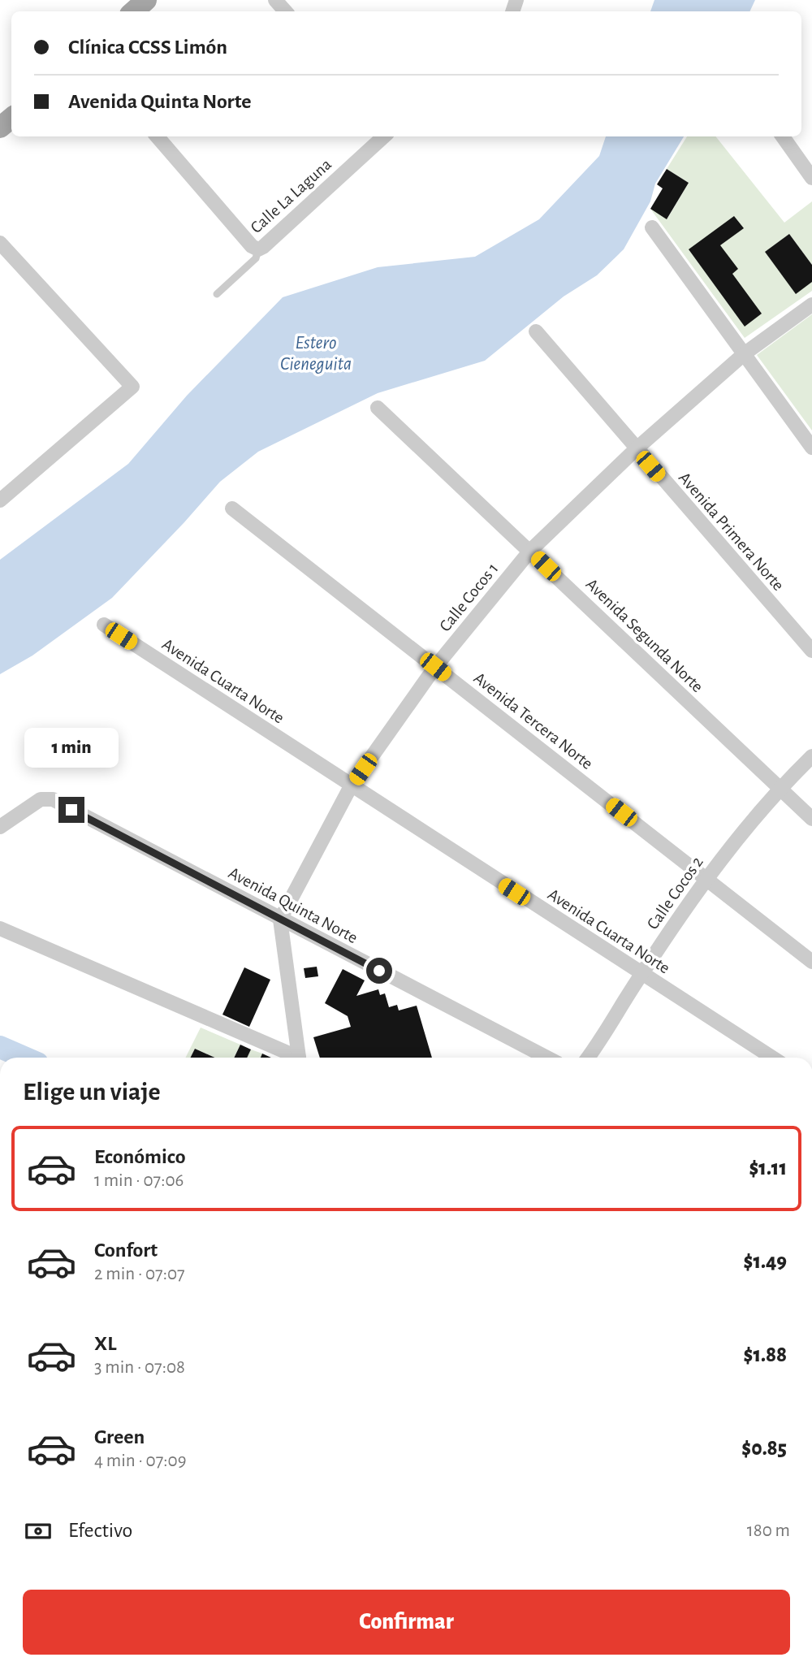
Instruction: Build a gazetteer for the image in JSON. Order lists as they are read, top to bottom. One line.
{"streets":{"street":["Calle La Laguna","Avenida Primera Norte","Calle Cocos 1","Avenida Segunda Norte","Avenida Cuarta Norte","Avenida Tercera Norte","Calle Cocos 2","Avenida Quinta Norte"]},"crossings":[["Avenida Primera Norte","Calle Cocos 1"],["Calle Cocos 1","Avenida Segunda Norte"],["Calle Cocos 1","Avenida Cuarta Norte"],["Calle Cocos 1","Avenida Tercera Norte"],["Calle Cocos 1","Avenida Quinta Norte"],["Avenida Segunda Norte","Calle Cocos 2"],["Avenida Cuarta Norte","Calle Cocos 2"],["Avenida Tercera Norte","Calle Cocos 2"]],"water":["Estero Cieneguita"],"page":{"banner":["Clínica CCSS Limón","Avenida Quinta Norte"],"bubble":"1 min","heading":"Elige un viaje","list":[{"name":"Económico","note":"1 min · 07:06","value":"$1.11"},{"name":"Confort","note":"2 min · 07:07","value":"$1.49"},{"name":"XL","note":"3 min · 07:08","value":"$1.88"},{"name":"Green","note":"4 min · 07:09","value":"$0.85"}],"pay":["Efectivo","180 m"],"buttons":"Confirmar"}}
